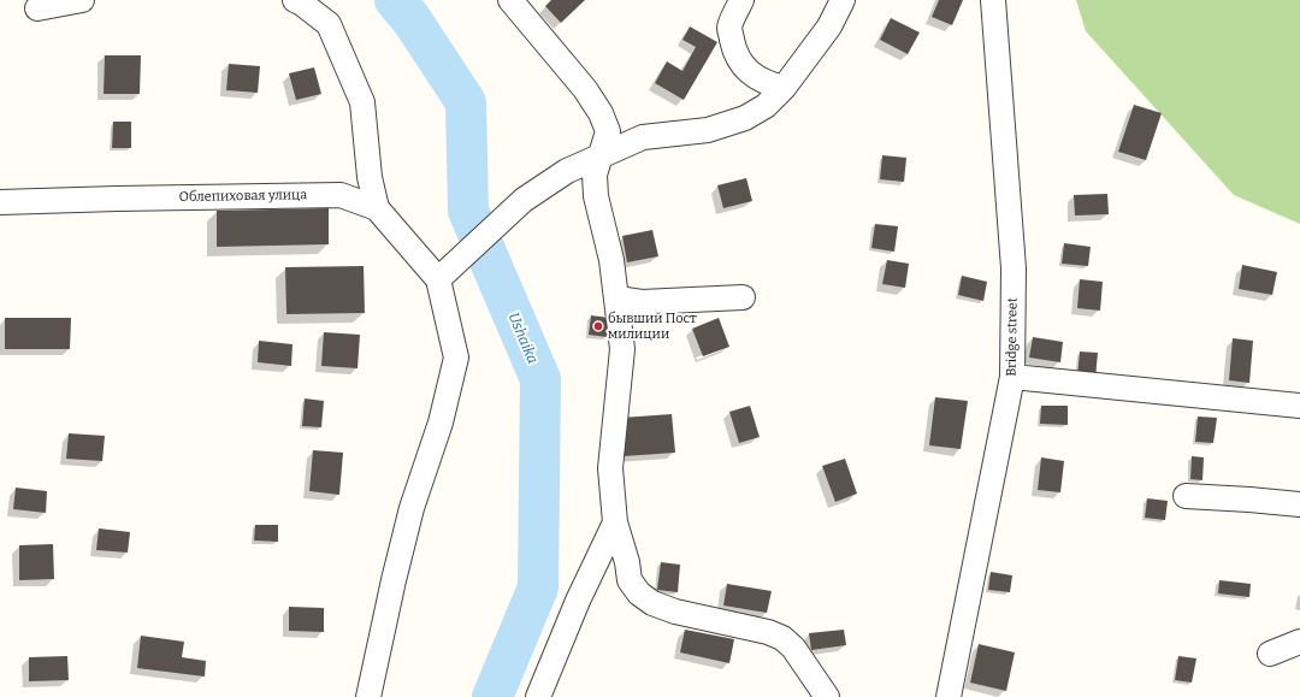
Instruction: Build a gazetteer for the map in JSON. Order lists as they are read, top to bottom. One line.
{"streets":{"street":["Облепиховая улица","Bridge street"]},"water":["Ushaika"],"places":["бывший Пост милиции"]}
